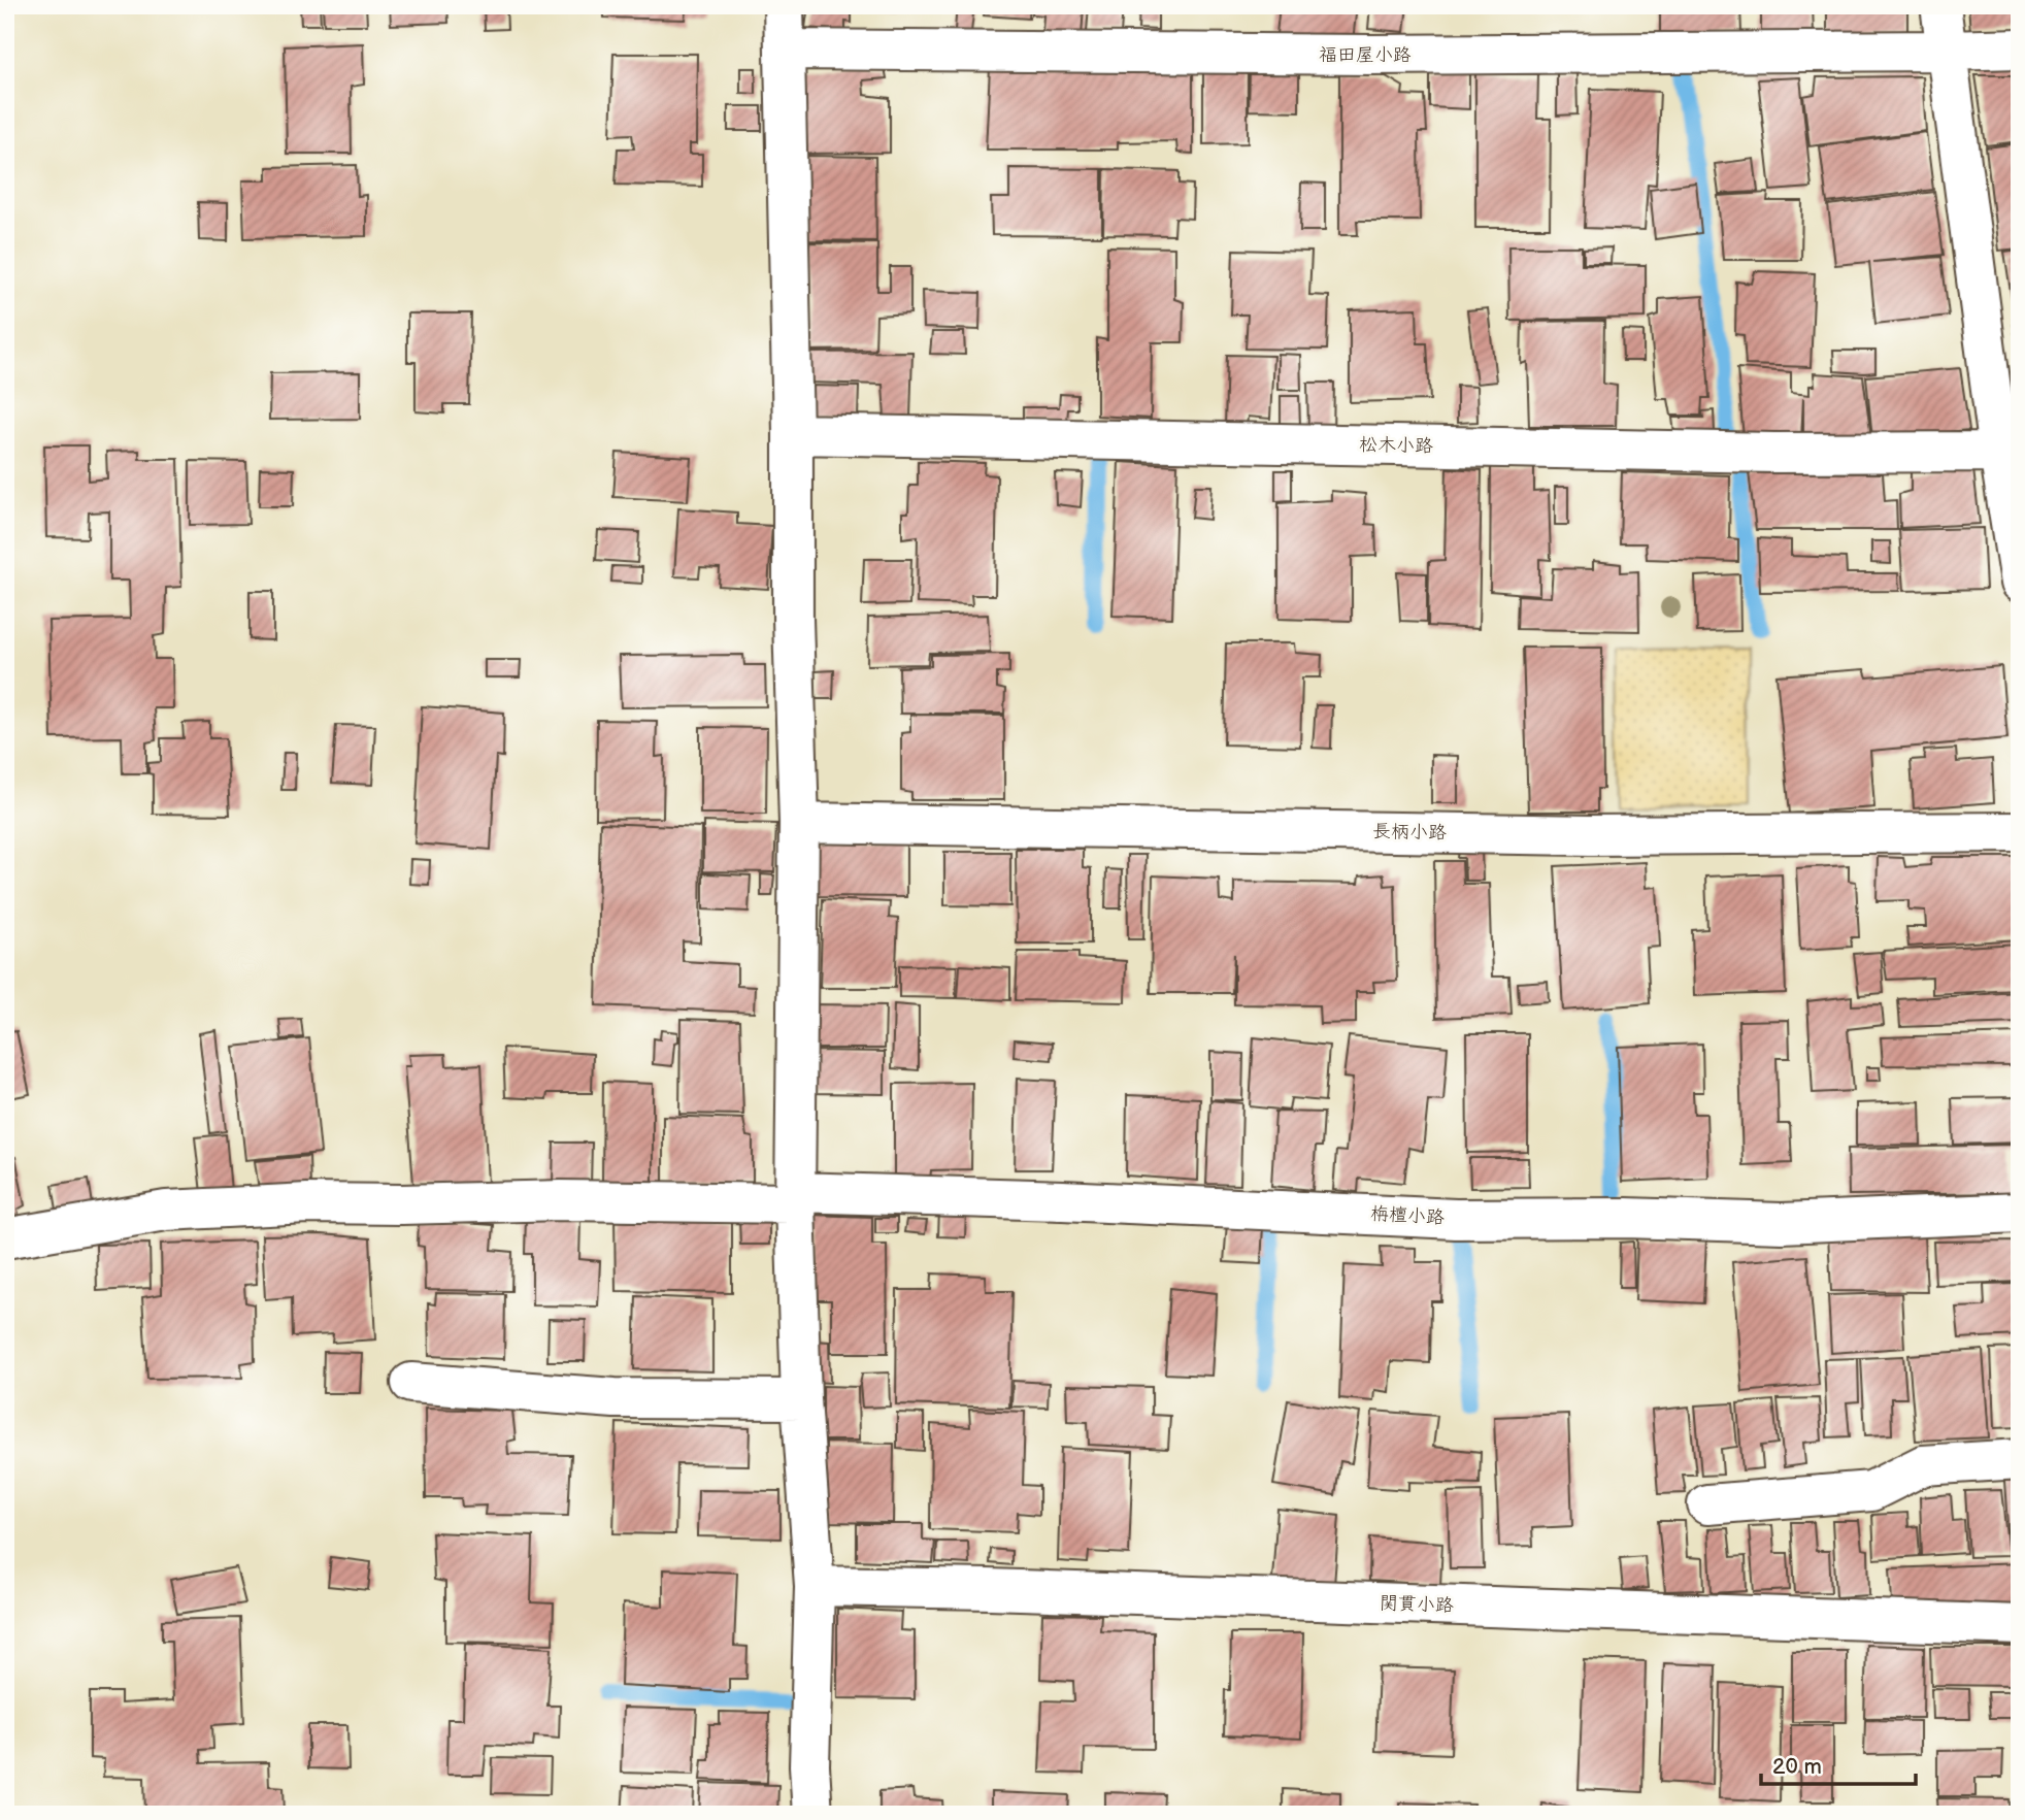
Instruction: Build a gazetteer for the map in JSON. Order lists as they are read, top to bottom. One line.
{"streets":{"street":["福田屋小路","松木小路","長柄小路","栴檀小路","関貫小路"]},"scale_bar":"20 m"}
